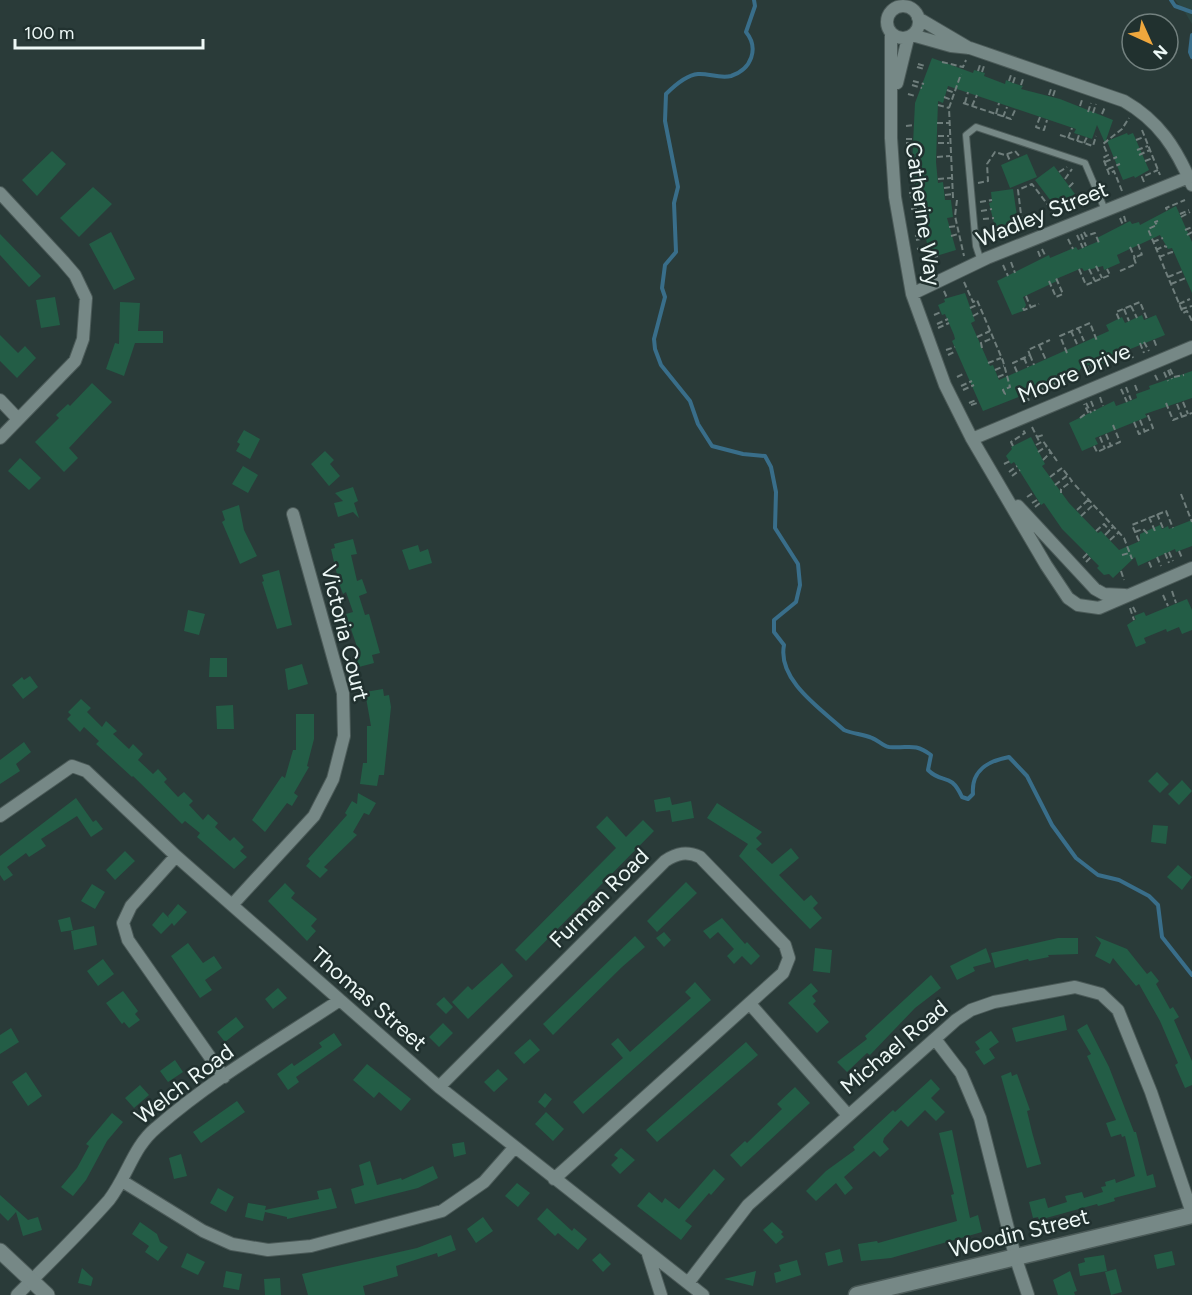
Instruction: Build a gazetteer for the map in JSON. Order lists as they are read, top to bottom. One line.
{"streets":{"main road":["Woodin Street"],"street":["Catherine Way","Wadley Street","Moore Drive","Victoria Court","Furman Road","Thomas Street","Michael Road","Welch Road"]},"crossings":[["Catherine Way","Wadley Street"],["Catherine Way","Moore Drive"],["Victoria Court","Thomas Street"],["Furman Road","Thomas Street"],["Thomas Street","Michael Road"],["Thomas Street","Welch Road"],["Michael Road","Woodin Street"]],"scale_bar":"100 m","north":"bottom right"}
